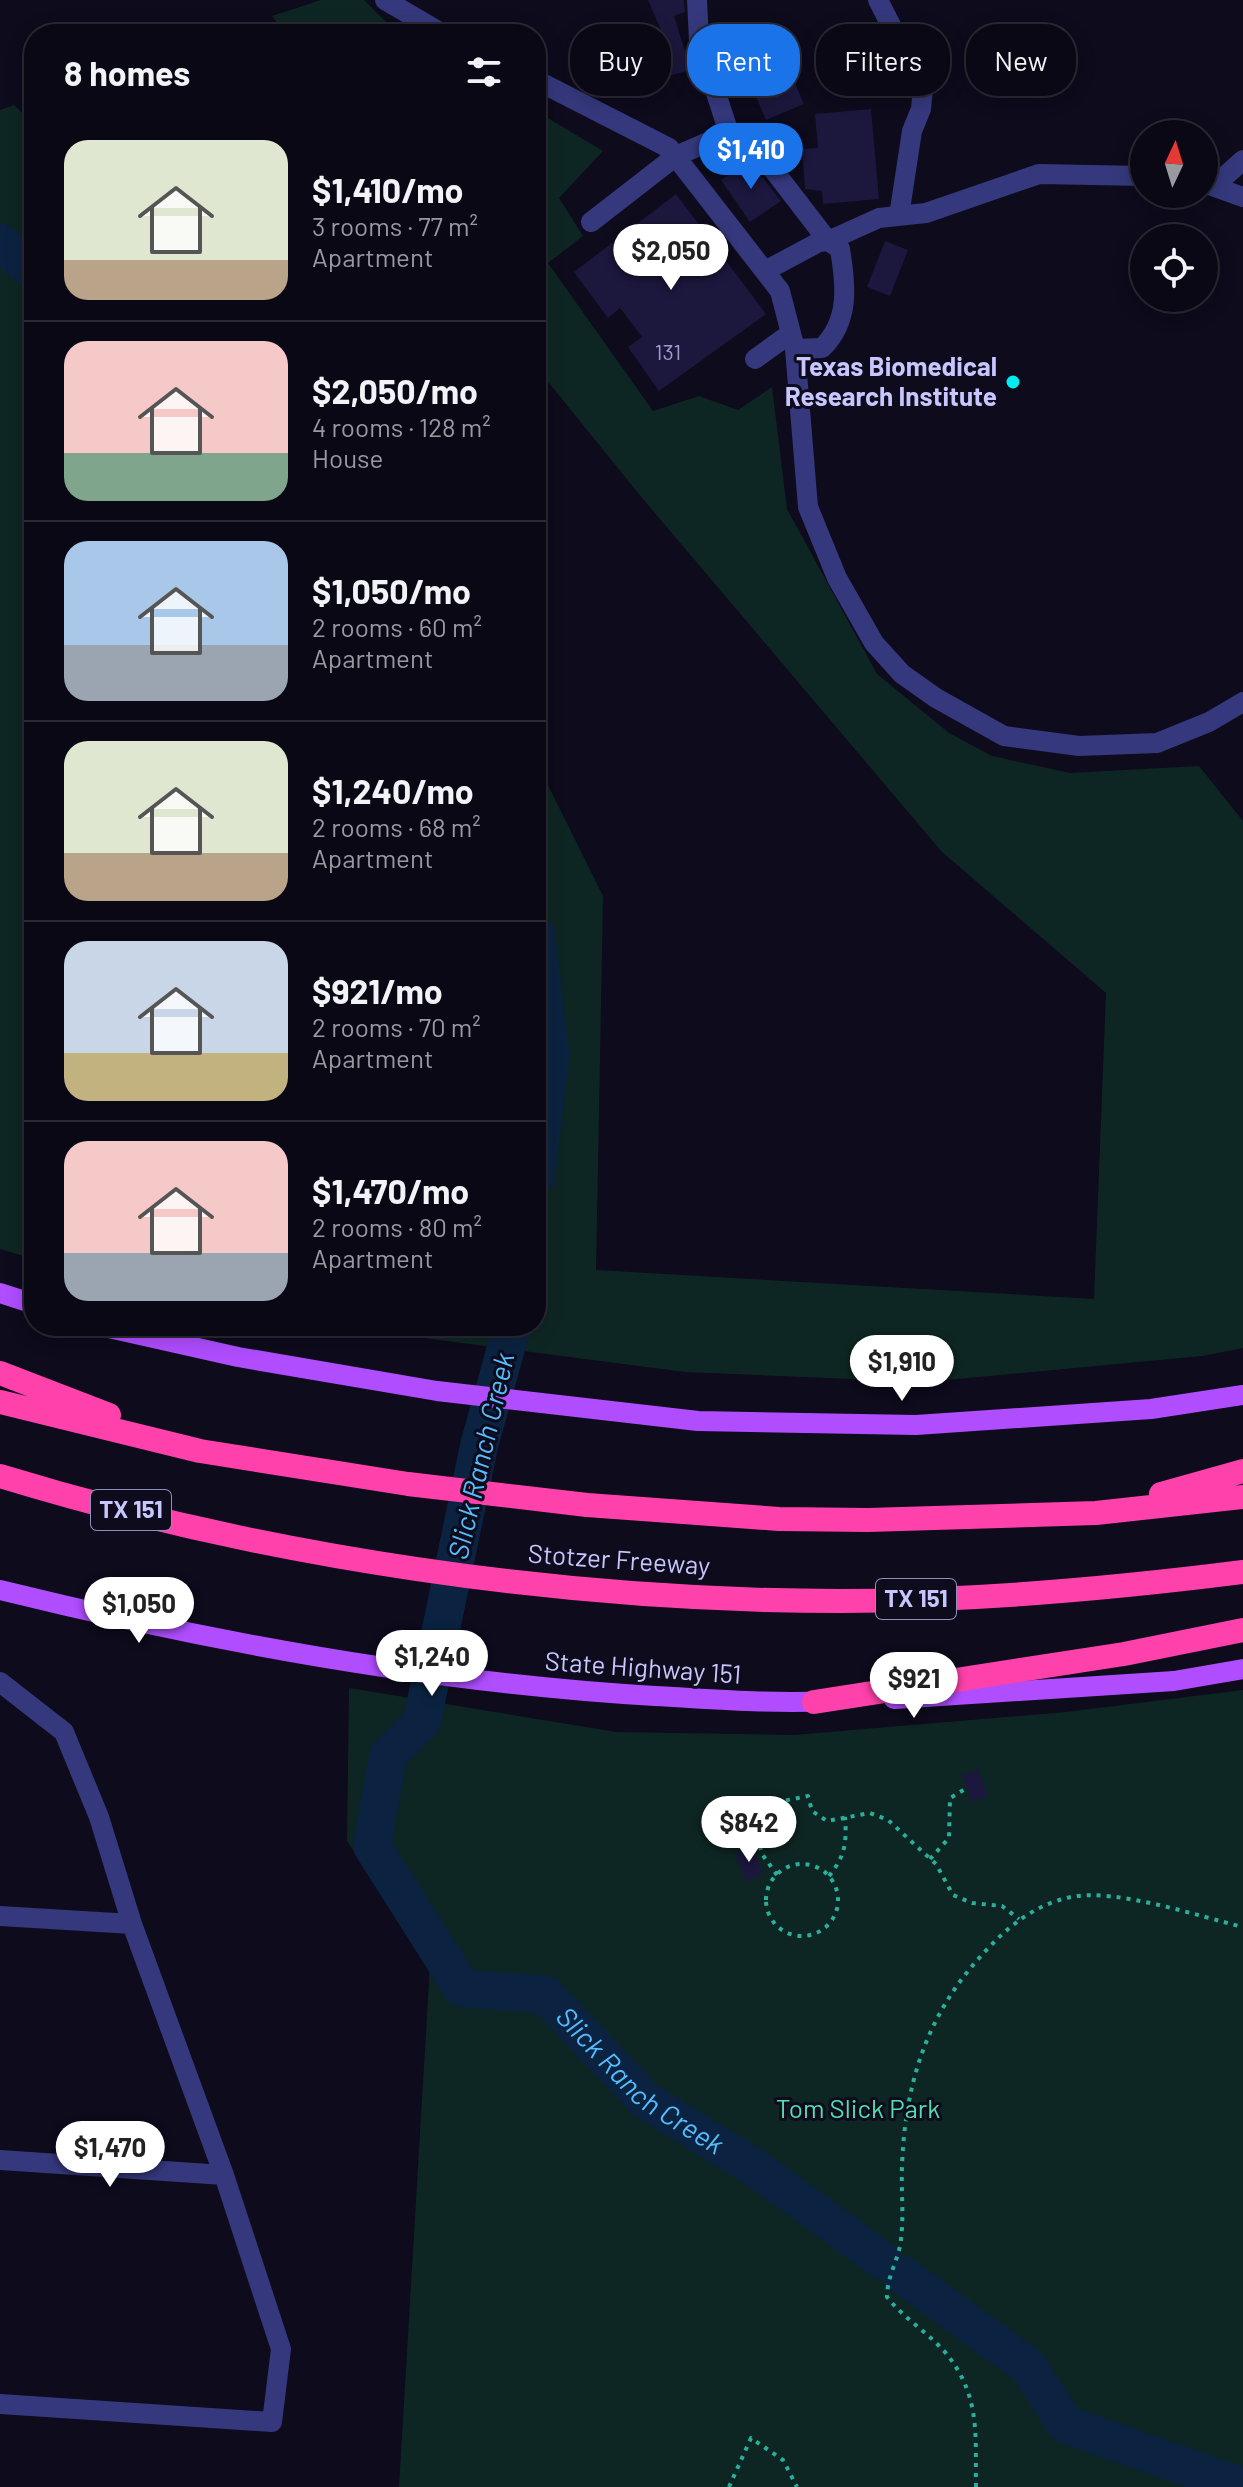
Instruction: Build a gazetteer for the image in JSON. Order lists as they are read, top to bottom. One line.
{"streets":{"highway":["TX 151","Stotzer Freeway"],"main road":["State Highway 151"]},"water":["Slick Ranch Creek"],"parks":["Tom Slick Park"],"places":["Texas Biomedical Research Institute"],"house_numbers":["131"],"north":"top","page":{"chip":["Buy","Rent","Filters","New"],"heading":"8 homes","list":[{"name":"$1,410/mo","note":"3 rooms · 77 m² · Apartment"},{"name":"$2,050/mo","note":"4 rooms · 128 m² · House"},{"name":"$1,050/mo","note":"2 rooms · 60 m² · Apartment"},{"name":"$1,240/mo","note":"2 rooms · 68 m² · Apartment"},{"name":"$921/mo","note":"2 rooms · 70 m² · Apartment"},{"name":"$1,470/mo","note":"2 rooms · 80 m² · Apartment"}],"price":["$1,410","$2,050","$1,910","$1,050","$1,240","$921","$842","$1,470"]}}
